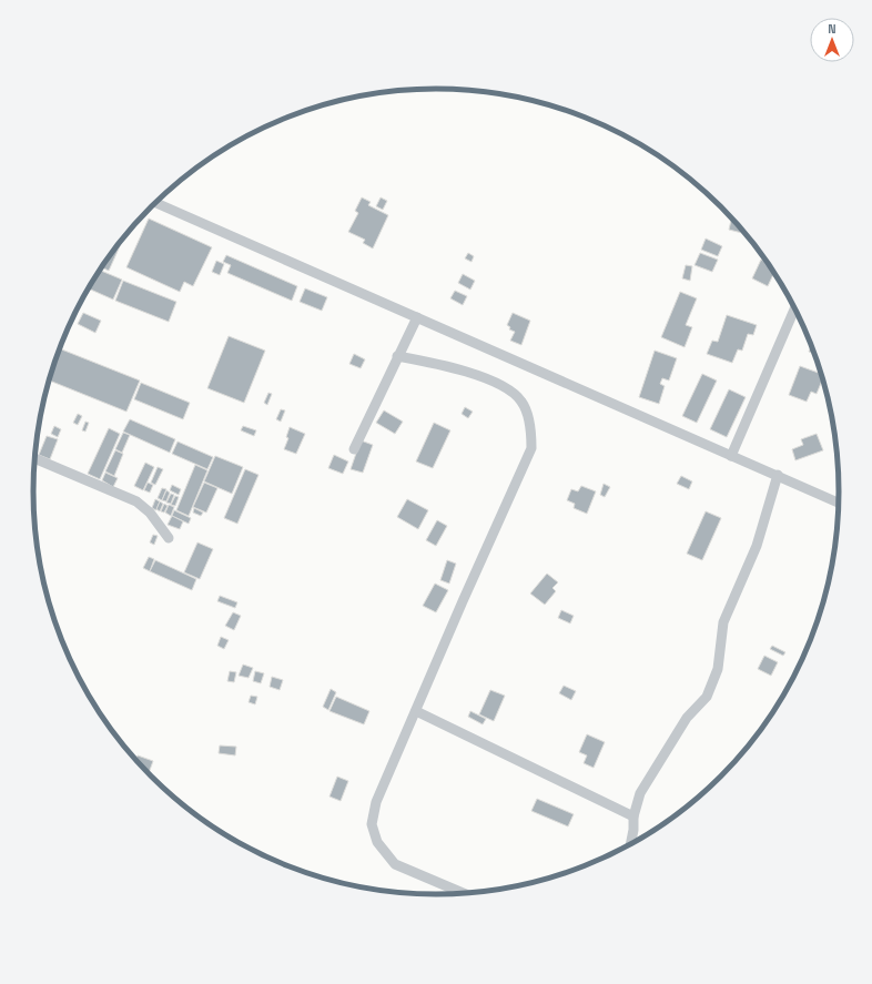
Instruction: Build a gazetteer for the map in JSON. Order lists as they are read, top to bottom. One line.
{"north":"top"}
